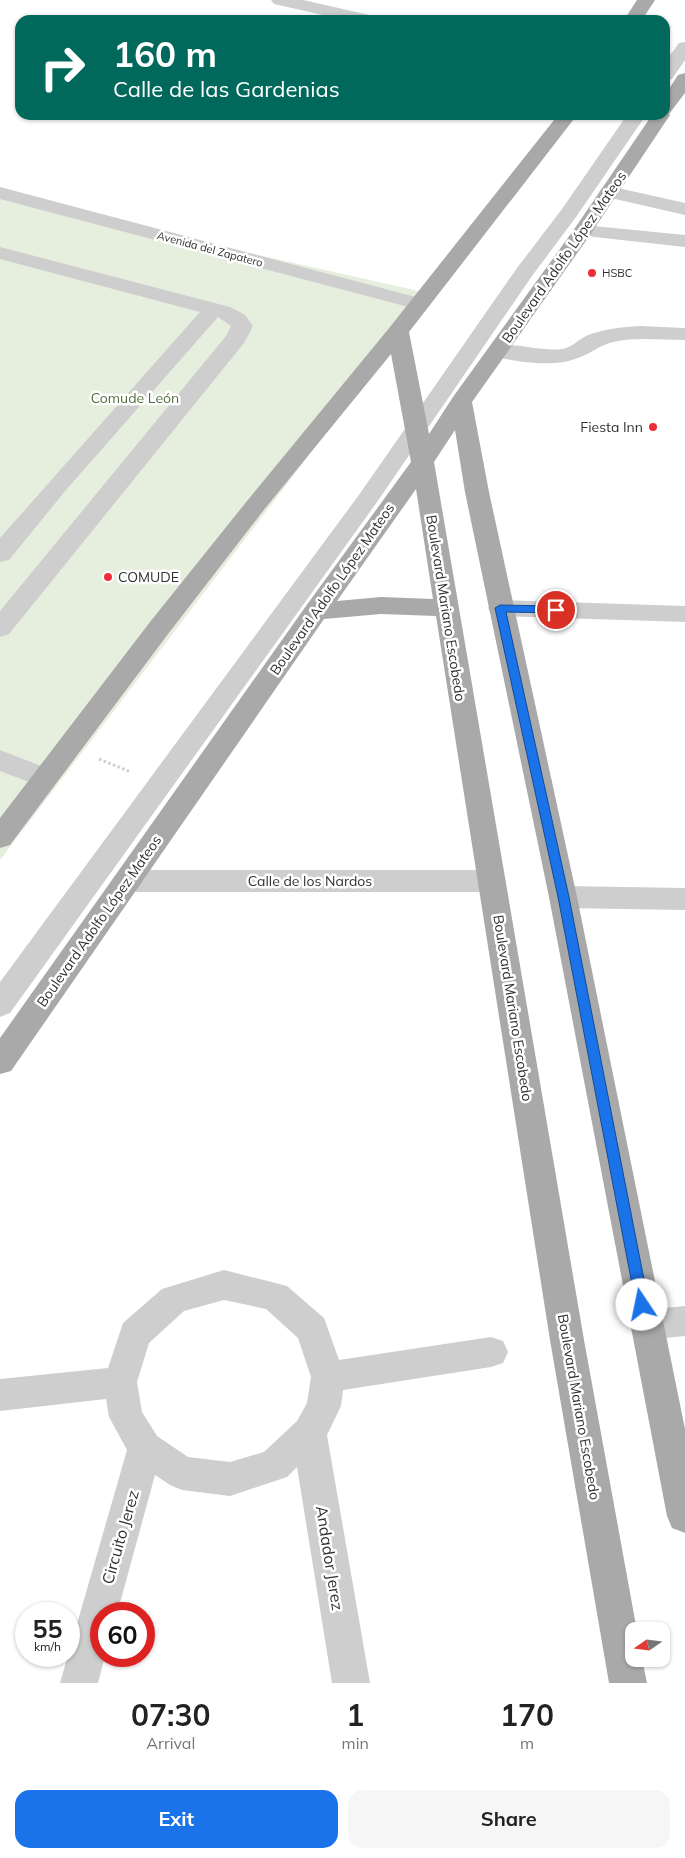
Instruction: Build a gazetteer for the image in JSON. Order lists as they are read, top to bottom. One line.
{"streets":{"main road":["Boulevard Adolfo López Mateos","Boulevard Mariano Escobedo"],"street":["Avenida del Zapatero","Calle de los Nardos","Circuito Jerez","Andador Jerez"]},"crossings":[["Boulevard Adolfo López Mateos","Boulevard Mariano Escobedo"],["Boulevard Adolfo López Mateos","Calle de los Nardos"],["Boulevard Mariano Escobedo","Calle de los Nardos"]],"parks":["Comude León"],"places":["HSBC","Fiesta Inn","COMUDE"],"north":"left","page":{"turn":["160 m","Calle de las Gardenias"],"speed":"55 km/h","limit":"60","eta":["07:30","Arrival","1","min","170","m"],"buttons":["Exit","Share"]}}
